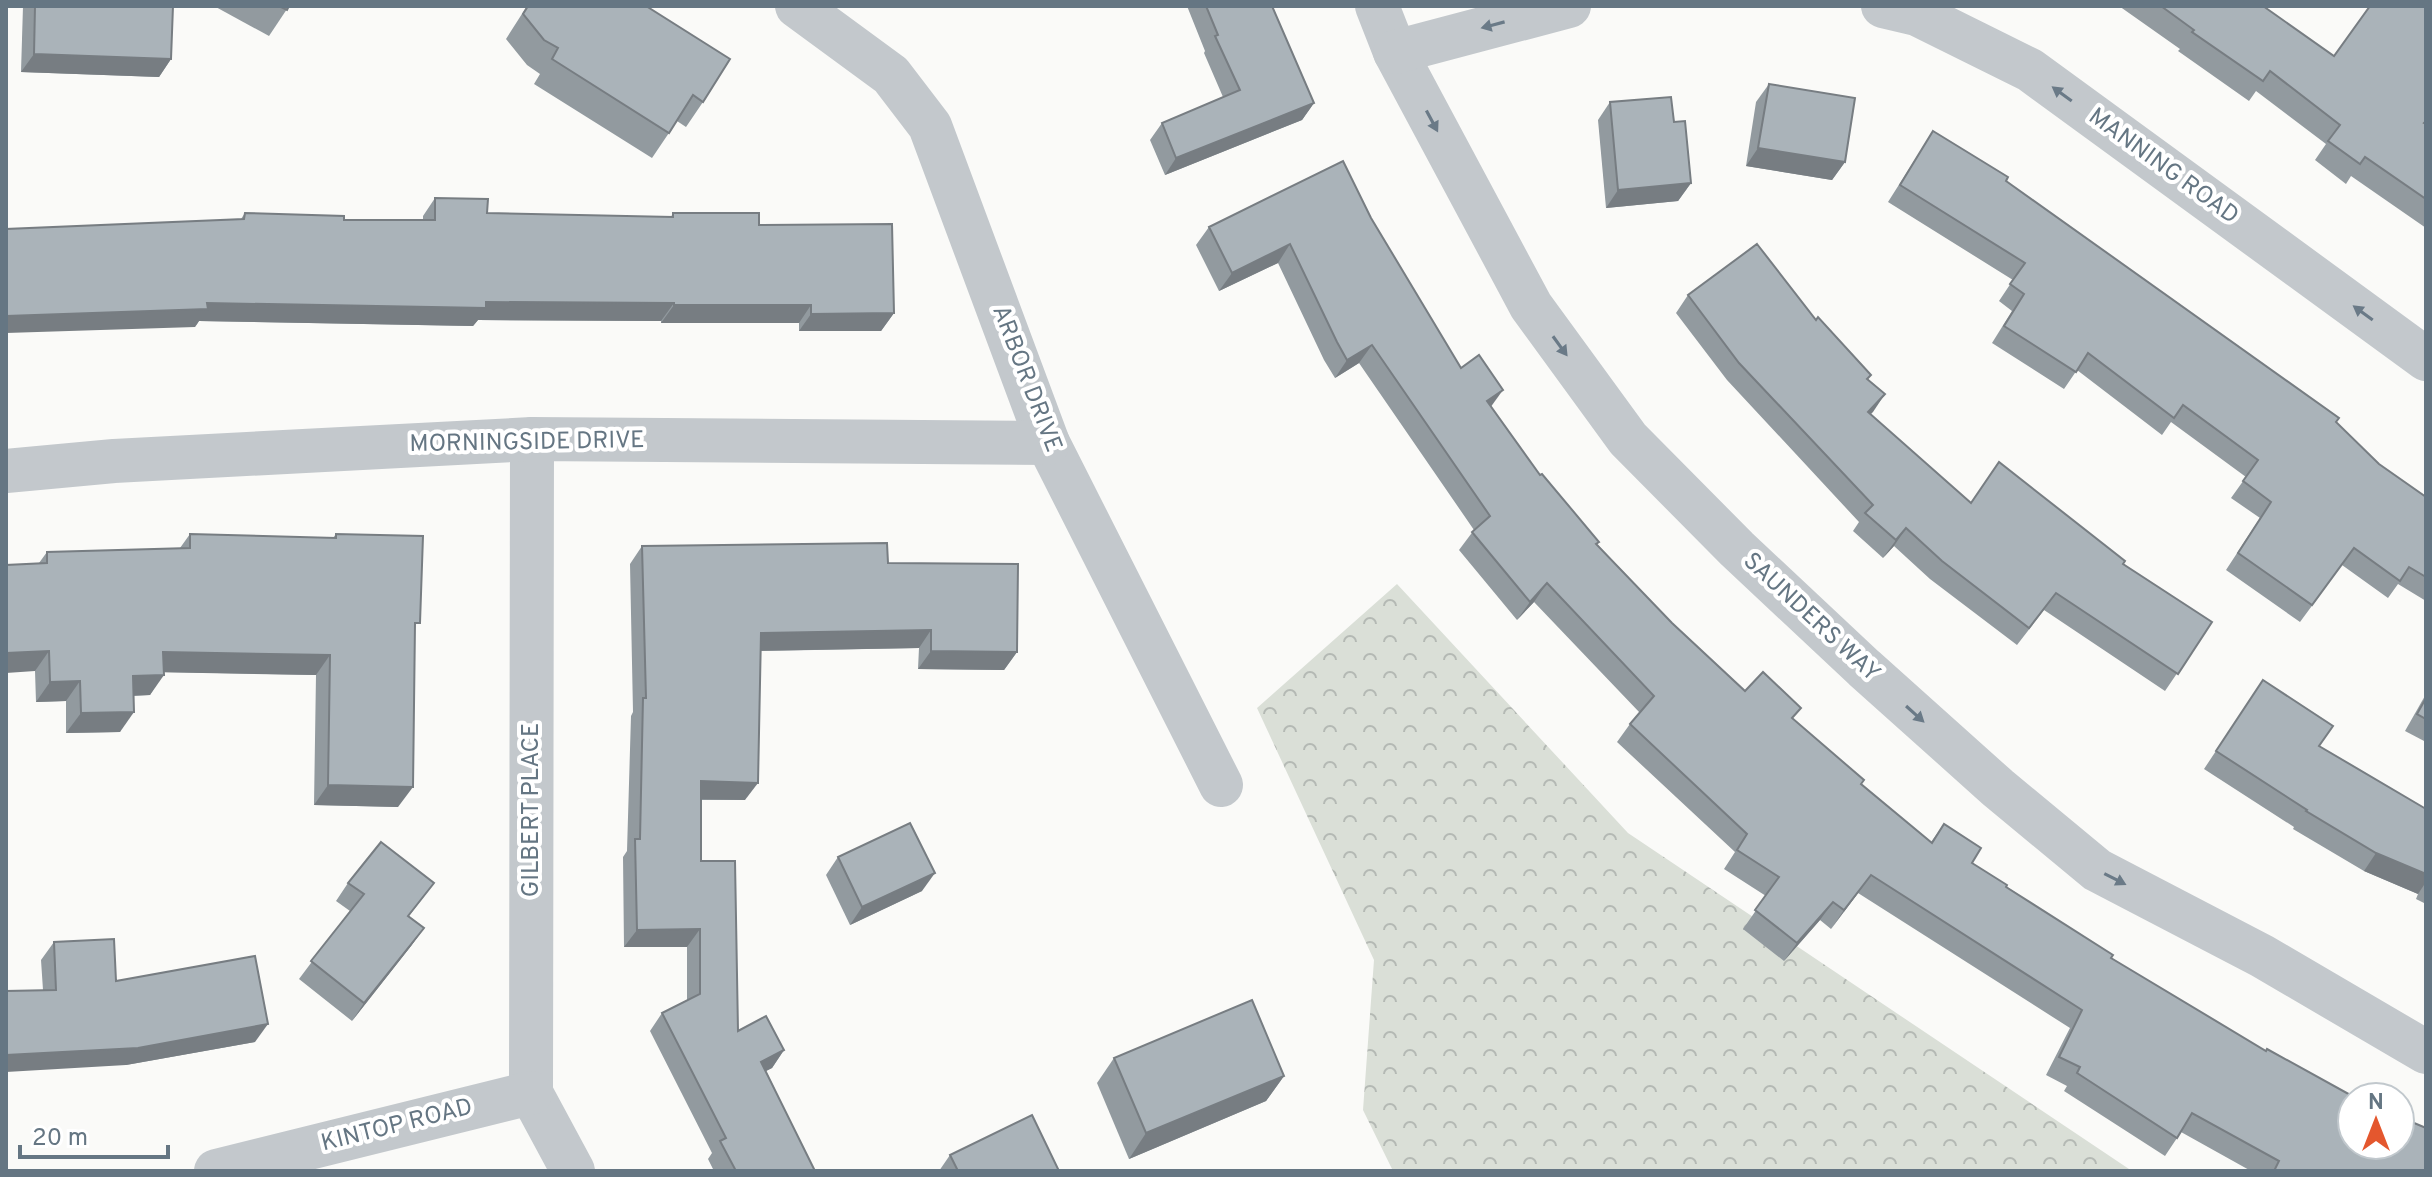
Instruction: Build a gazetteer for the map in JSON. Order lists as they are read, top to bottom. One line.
{"streets":{"street":["MANNING ROAD","ARBOR DRIVE","MORNINGSIDE DRIVE","SAUNDERS WAY","GILBERT PLACE","KINTOP ROAD"]},"crossings":[["ARBOR DRIVE","MORNINGSIDE DRIVE"],["MORNINGSIDE DRIVE","GILBERT PLACE"],["GILBERT PLACE","KINTOP ROAD"]],"one_way":["MANNING ROAD","SAUNDERS WAY"],"scale_bar":"20 m","north":"top"}
